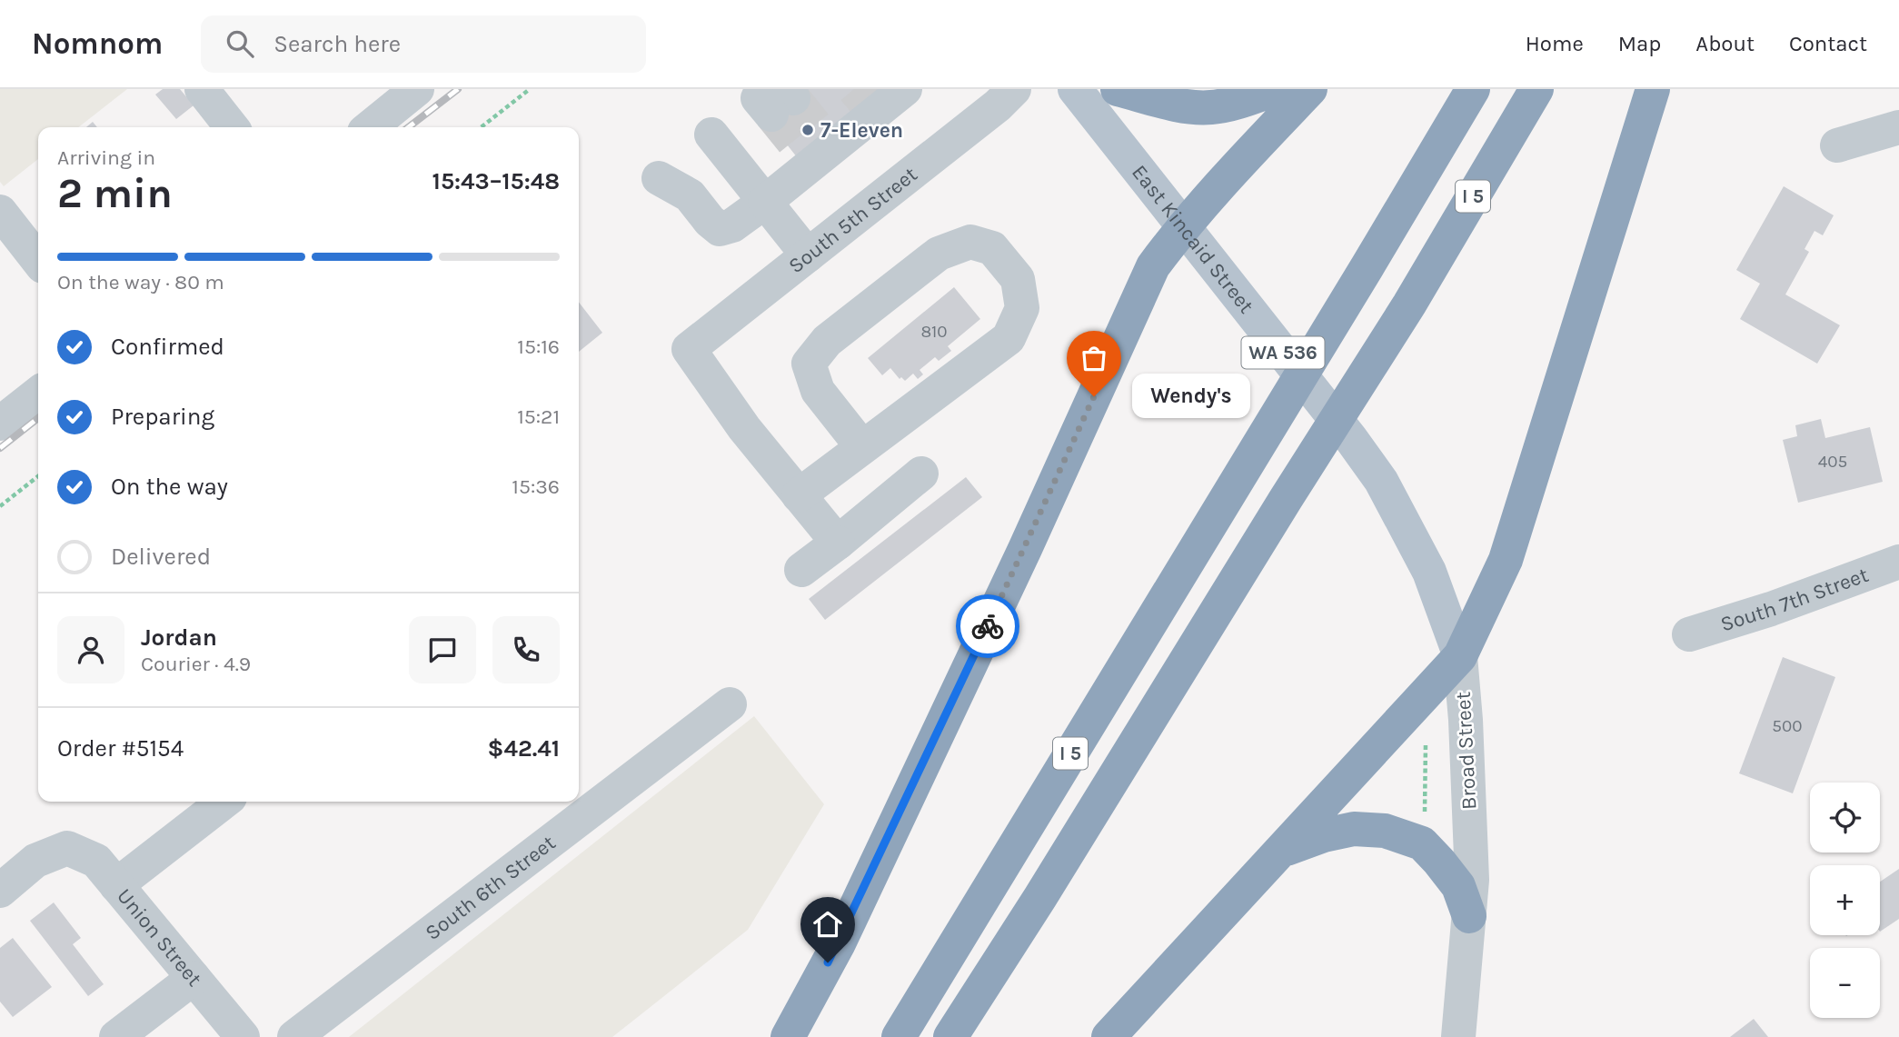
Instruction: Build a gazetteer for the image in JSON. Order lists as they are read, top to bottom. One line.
{"streets":{"highway":["I 5"],"main road":["East Kincaid Street","WA 536","Broad Street"],"street":["South 5th Street","South 7th Street","South 6th Street","Union Street"]},"crossings":[["East Kincaid Street","Broad Street"]],"places":["7-Eleven","Wendy's"],"house_numbers":["810","405","500"],"page":{"header":"Nomnom","search":"Search here","nav":["Home","Map","About","Contact"],"heading":["2 min","Arriving in","15:43–15:48"],"panel":["Jordan","Courier · 4.9","Order #5154","$42.41"],"bar":"On the way · 80 m","list":[["Confirmed","15:16"],["Preparing","15:21"],["On the way","15:36"],"Delivered"],"bubble":"Wendy's","map_buttons":["+","−"]}}
